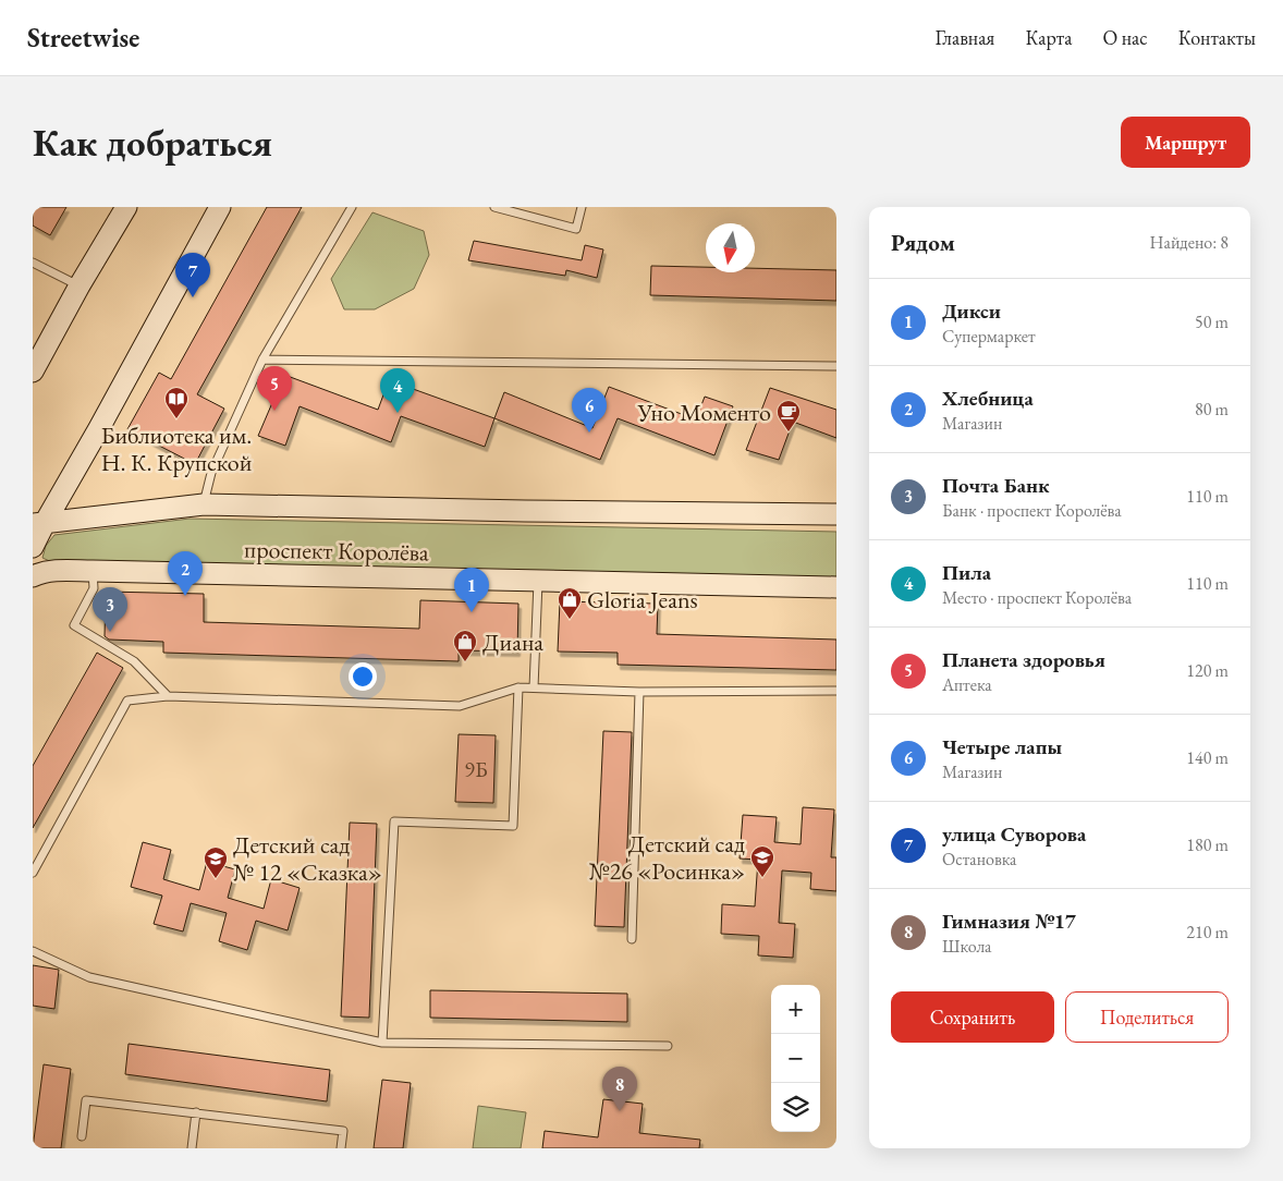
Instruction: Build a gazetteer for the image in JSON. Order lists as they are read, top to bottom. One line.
{"streets":{"main road":["проспект Королёва"]},"places":{"library":["Библиотека им. Н. К. Крупской"],"cafe":["Уно Моменто"],"shop":["Gloria Jeans","Диана"],"school or university":["Детский сад №26 «Росинка»","Детский сад № 12 «Сказка»"]},"house_numbers":["9Б"],"north":"bottom","page":{"header":"Streetwise","nav":["Главная","Карта","О нас","Контакты"],"buttons":["Маршрут",["Сохранить","Поделиться"]],"title":"Как добраться","heading":["Рядом","Найдено: 8"],"pins":["7","5","4","6","2","1","3","8"],"list":[{"mark":"1","name":"Дикси","note":"Супермаркет","value":"50 m"},{"mark":"2","name":"Хлебница","note":"Магазин","value":"80 m"},{"mark":"3","name":"Почта Банк","note":"Банк · проспект Королёва","value":"110 m"},{"mark":"4","name":"Пила","note":"Место · проспект Королёва","value":"110 m"},{"mark":"5","name":"Планета здоровья","note":"Аптека","value":"120 m"},{"mark":"6","name":"Четыре лапы","note":"Магазин","value":"140 m"},{"mark":"7","name":"улица Суворова","note":"Остановка","value":"180 m"},{"mark":"8","name":"Гимназия №17","note":"Школа","value":"210 m"}],"map_buttons":["+","−"]}}
